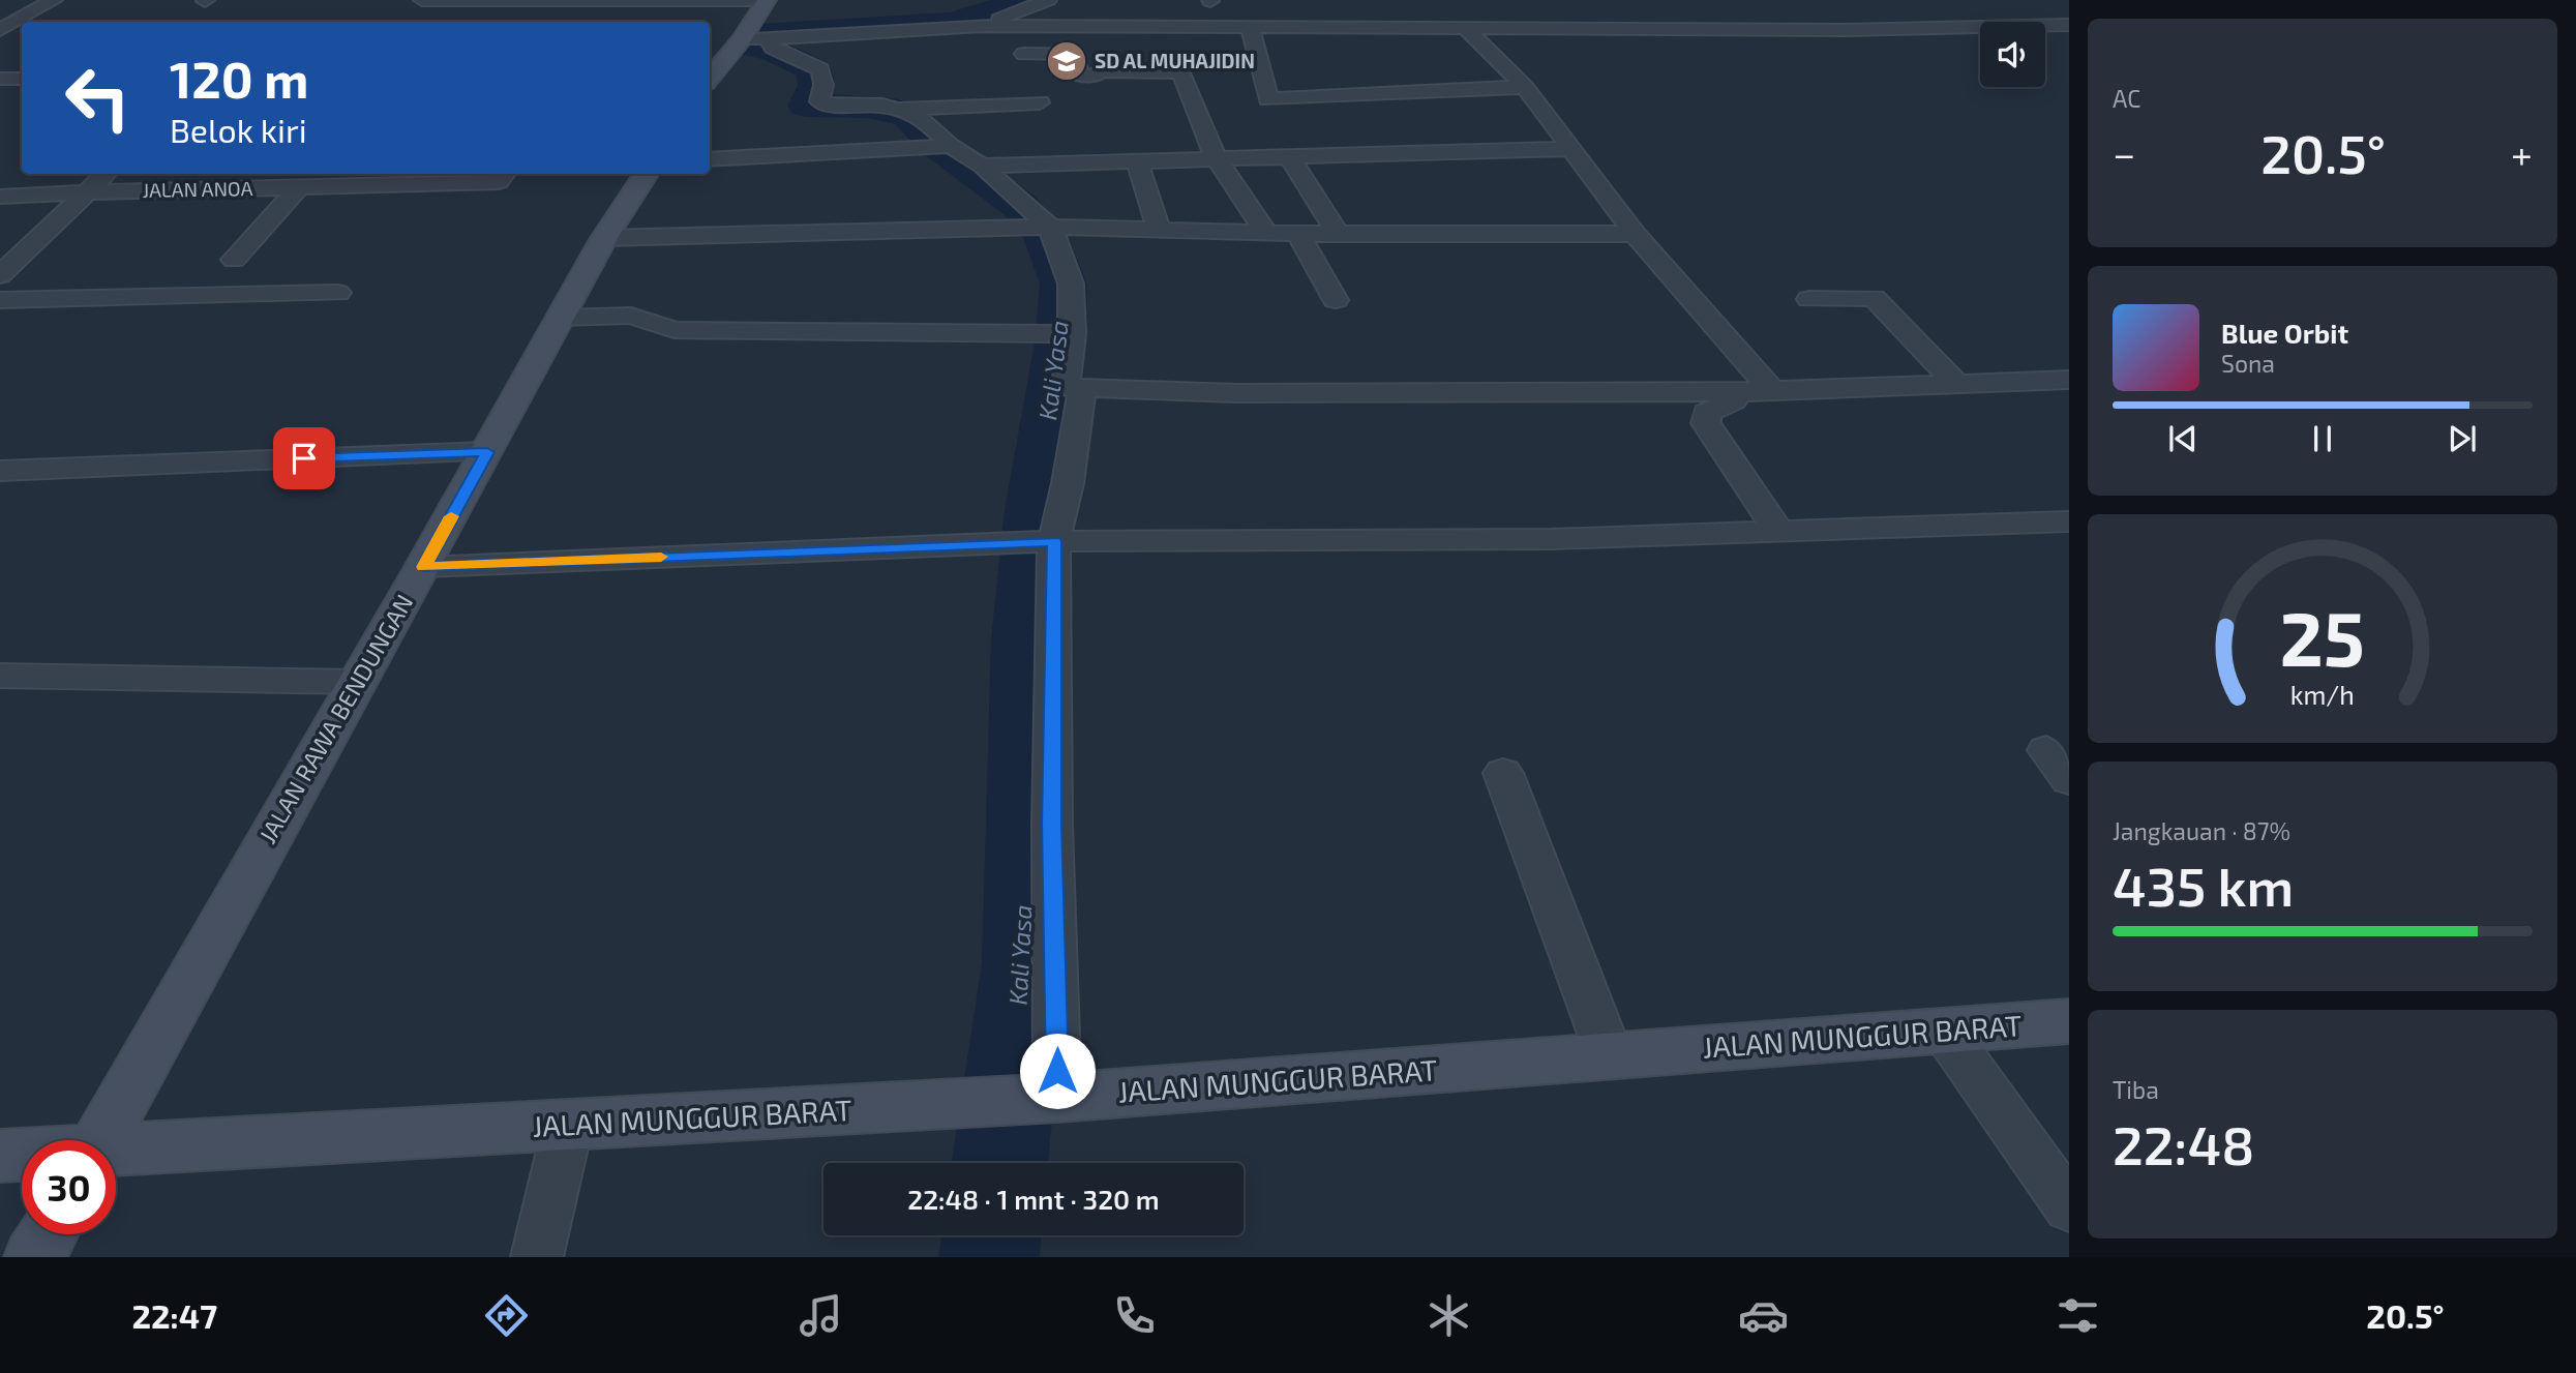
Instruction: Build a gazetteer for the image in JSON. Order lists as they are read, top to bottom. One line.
{"streets":{"street":["JALAN ANOA","JALAN RAWA BENDUNGAN","JALAN MUNGGUR BARAT"]},"water":["Kali Yasa"],"places":{"school or university":["SD AL MUHAJIDIN"]},"page":{"tile":["AC",["Jangkauan · 87%","435 km"],["Tiba","22:48"]],"turn":["120 m","Belok kiri"],"heat":["−","20.5°","+"],"song":["Blue Orbit","Sona"],"limit":"30","trip":"22:48 · 1 mnt · 320 m","tabs":["22:47","20.5°"],"gauge":["25","km/h"]}}
